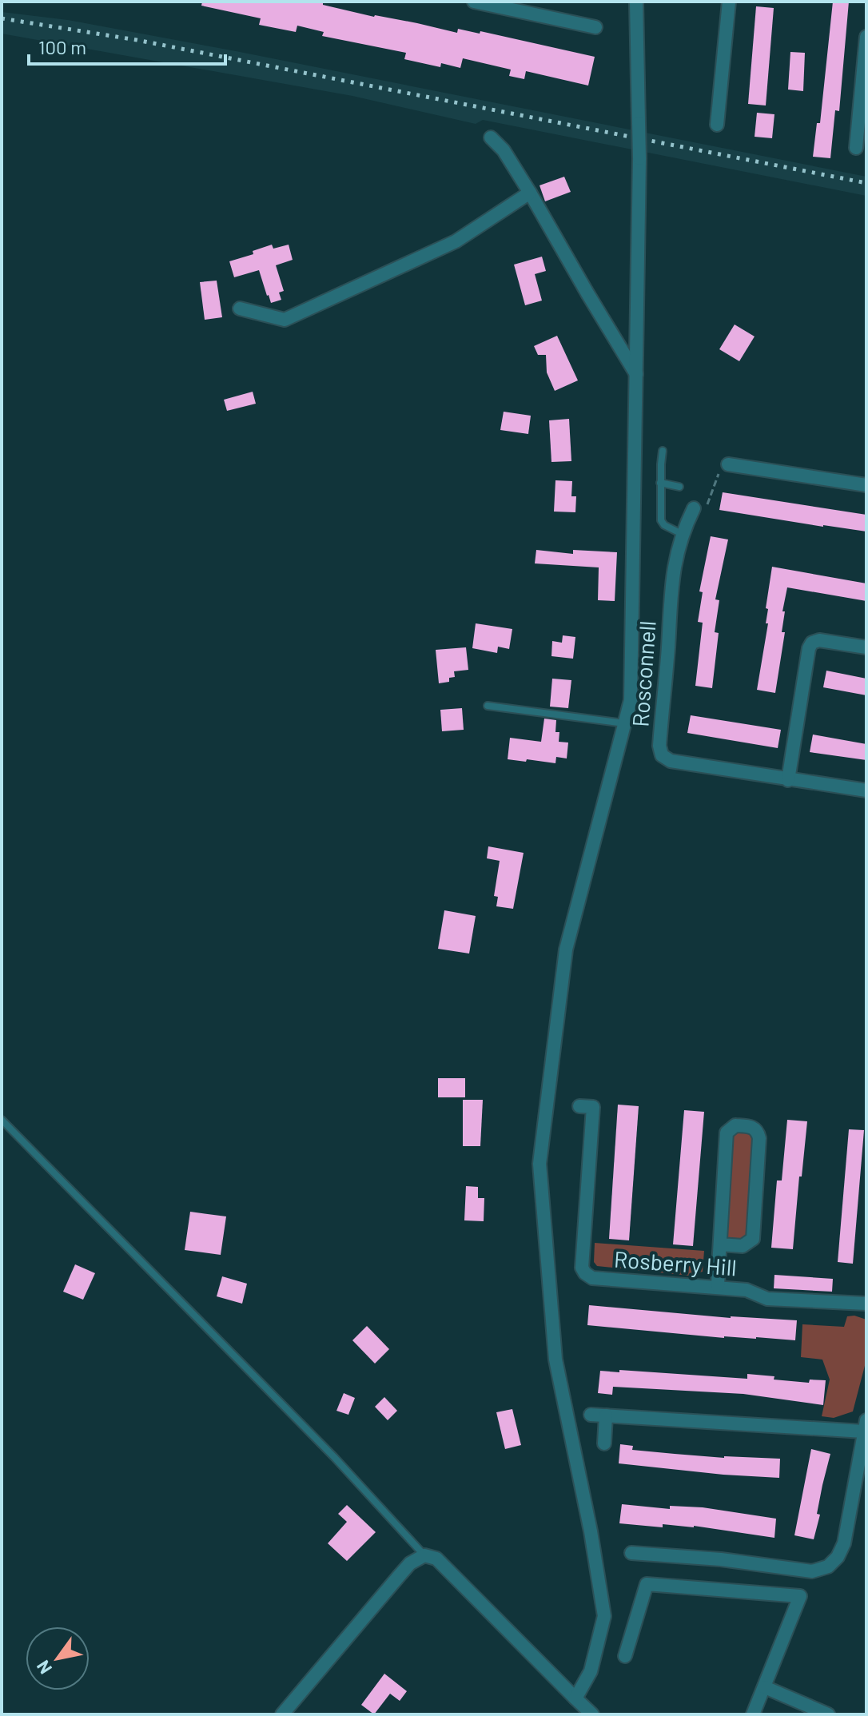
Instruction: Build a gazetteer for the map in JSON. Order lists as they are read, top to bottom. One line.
{"streets":{"street":["Rosconnell","Rosberry Hill"]},"scale_bar":"100 m","north":"bottom left"}
